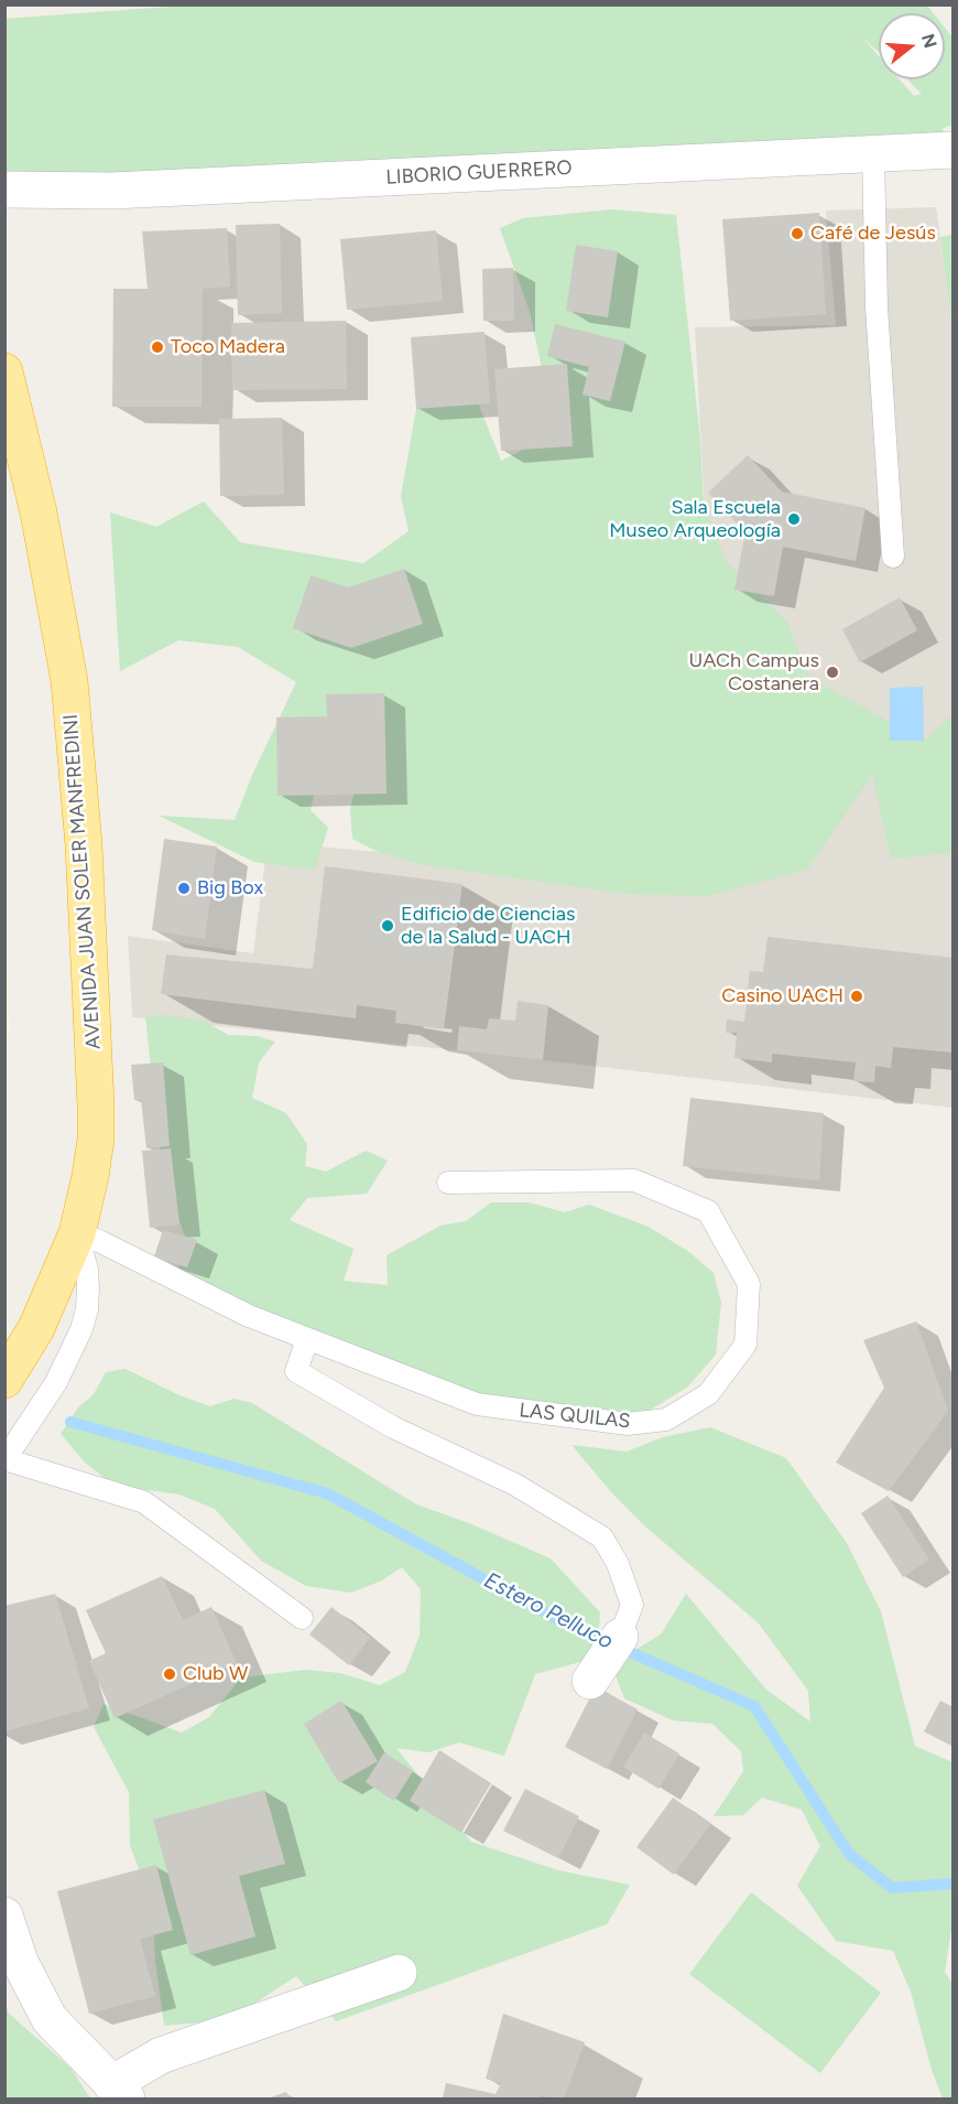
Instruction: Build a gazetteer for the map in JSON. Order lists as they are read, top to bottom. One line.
{"streets":{"highway":["AVENIDA JUAN SOLER MANFREDINI"],"street":["LIBORIO GUERRERO"],"lane":["LAS QUILAS"]},"crossings":[["AVENIDA JUAN SOLER MANFREDINI","LAS QUILAS"]],"water":["Estero Pelluco"],"places":["Café de Jesús","Toco Madera","Sala Escuela Museo Arqueología","UACh Campus Costanera","Big Box","Edificio de Ciencias de la Salud - UACH","Casino UACH","Club W"],"north":"right"}
